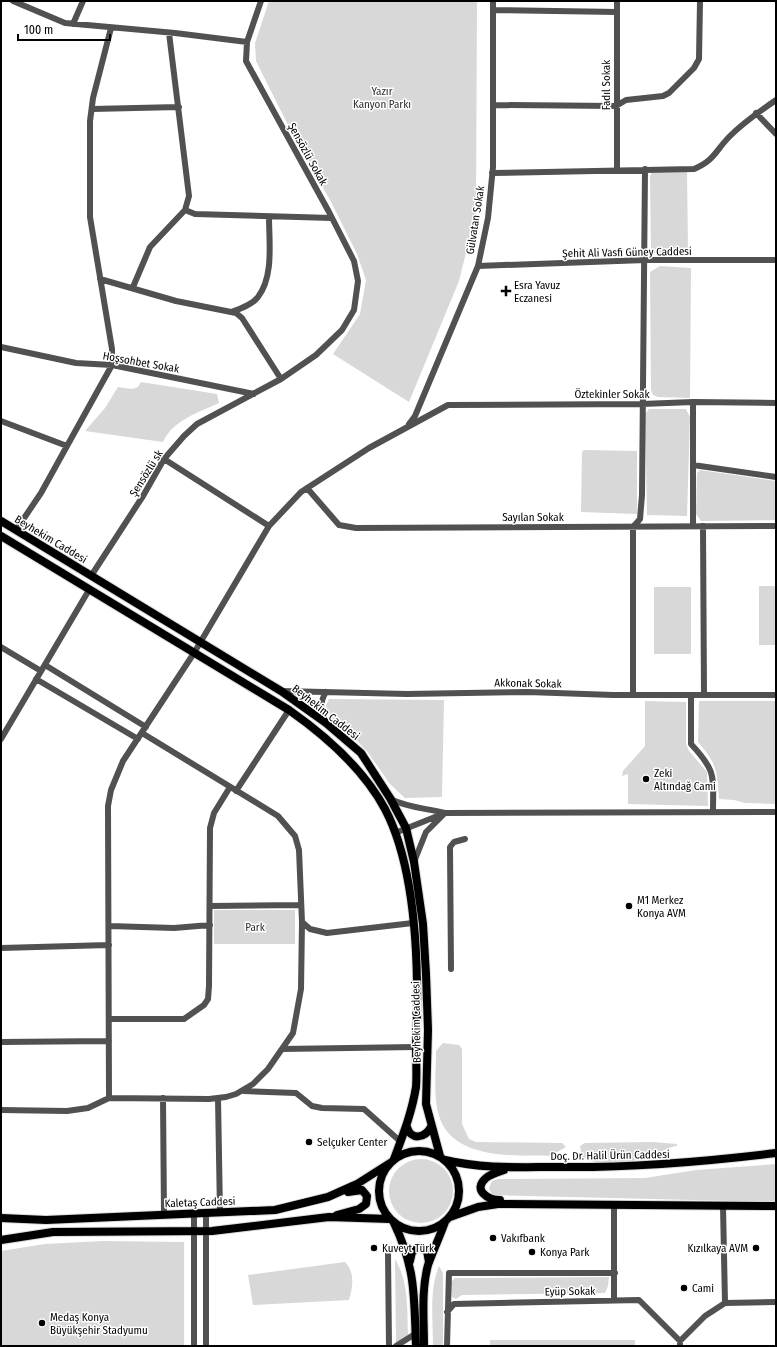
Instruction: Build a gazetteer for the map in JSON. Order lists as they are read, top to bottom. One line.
{"streets":{"main road":["Beyhekim Caddesi","Doç. Dr. Halil Ürün Caddesi","Kaletaş Caddesi"],"street":["Fadıl Sokak","Şensözlü Sokak","Gülvatan Sokak","Şehit Ali Vasfi Güney Caddesi","Hoşsohbet Sokak","Öztekinler Sokak","Şensözlü sk","Sayılan Sokak","Akkonak Sokak","Eyüp Sokak"]},"crossings":[["Şensözlü Sokak","Şensözlü sk"],["Gülvatan Sokak","Şehit Ali Vasfi Güney Caddesi"],["Gülvatan Sokak","Öztekinler Sokak"],["Hoşsohbet Sokak","Şensözlü sk"],["Şensözlü sk","Beyhekim Caddesi"],["Beyhekim Caddesi","Akkonak Sokak"],["Beyhekim Caddesi","Doç. Dr. Halil Ürün Caddesi"],["Beyhekim Caddesi","Kaletaş Caddesi"],["Doç. Dr. Halil Ürün Caddesi","Kaletaş Caddesi"]],"parks":["Yazır Kanyon Parkı","Park"],"places":{"health":["Esra Yavuz Eczanesi"],"other":["Zeki Altındağ Cami","M1 Merkez Konya AVM","Selçuker Center","Vakıfbank","Kuveyt Türk","Kızılkaya AVM","Konya Park","Cami","Medaş Konya Büyükşehir Stadyumu"]},"scale_bar":"100 m"}
